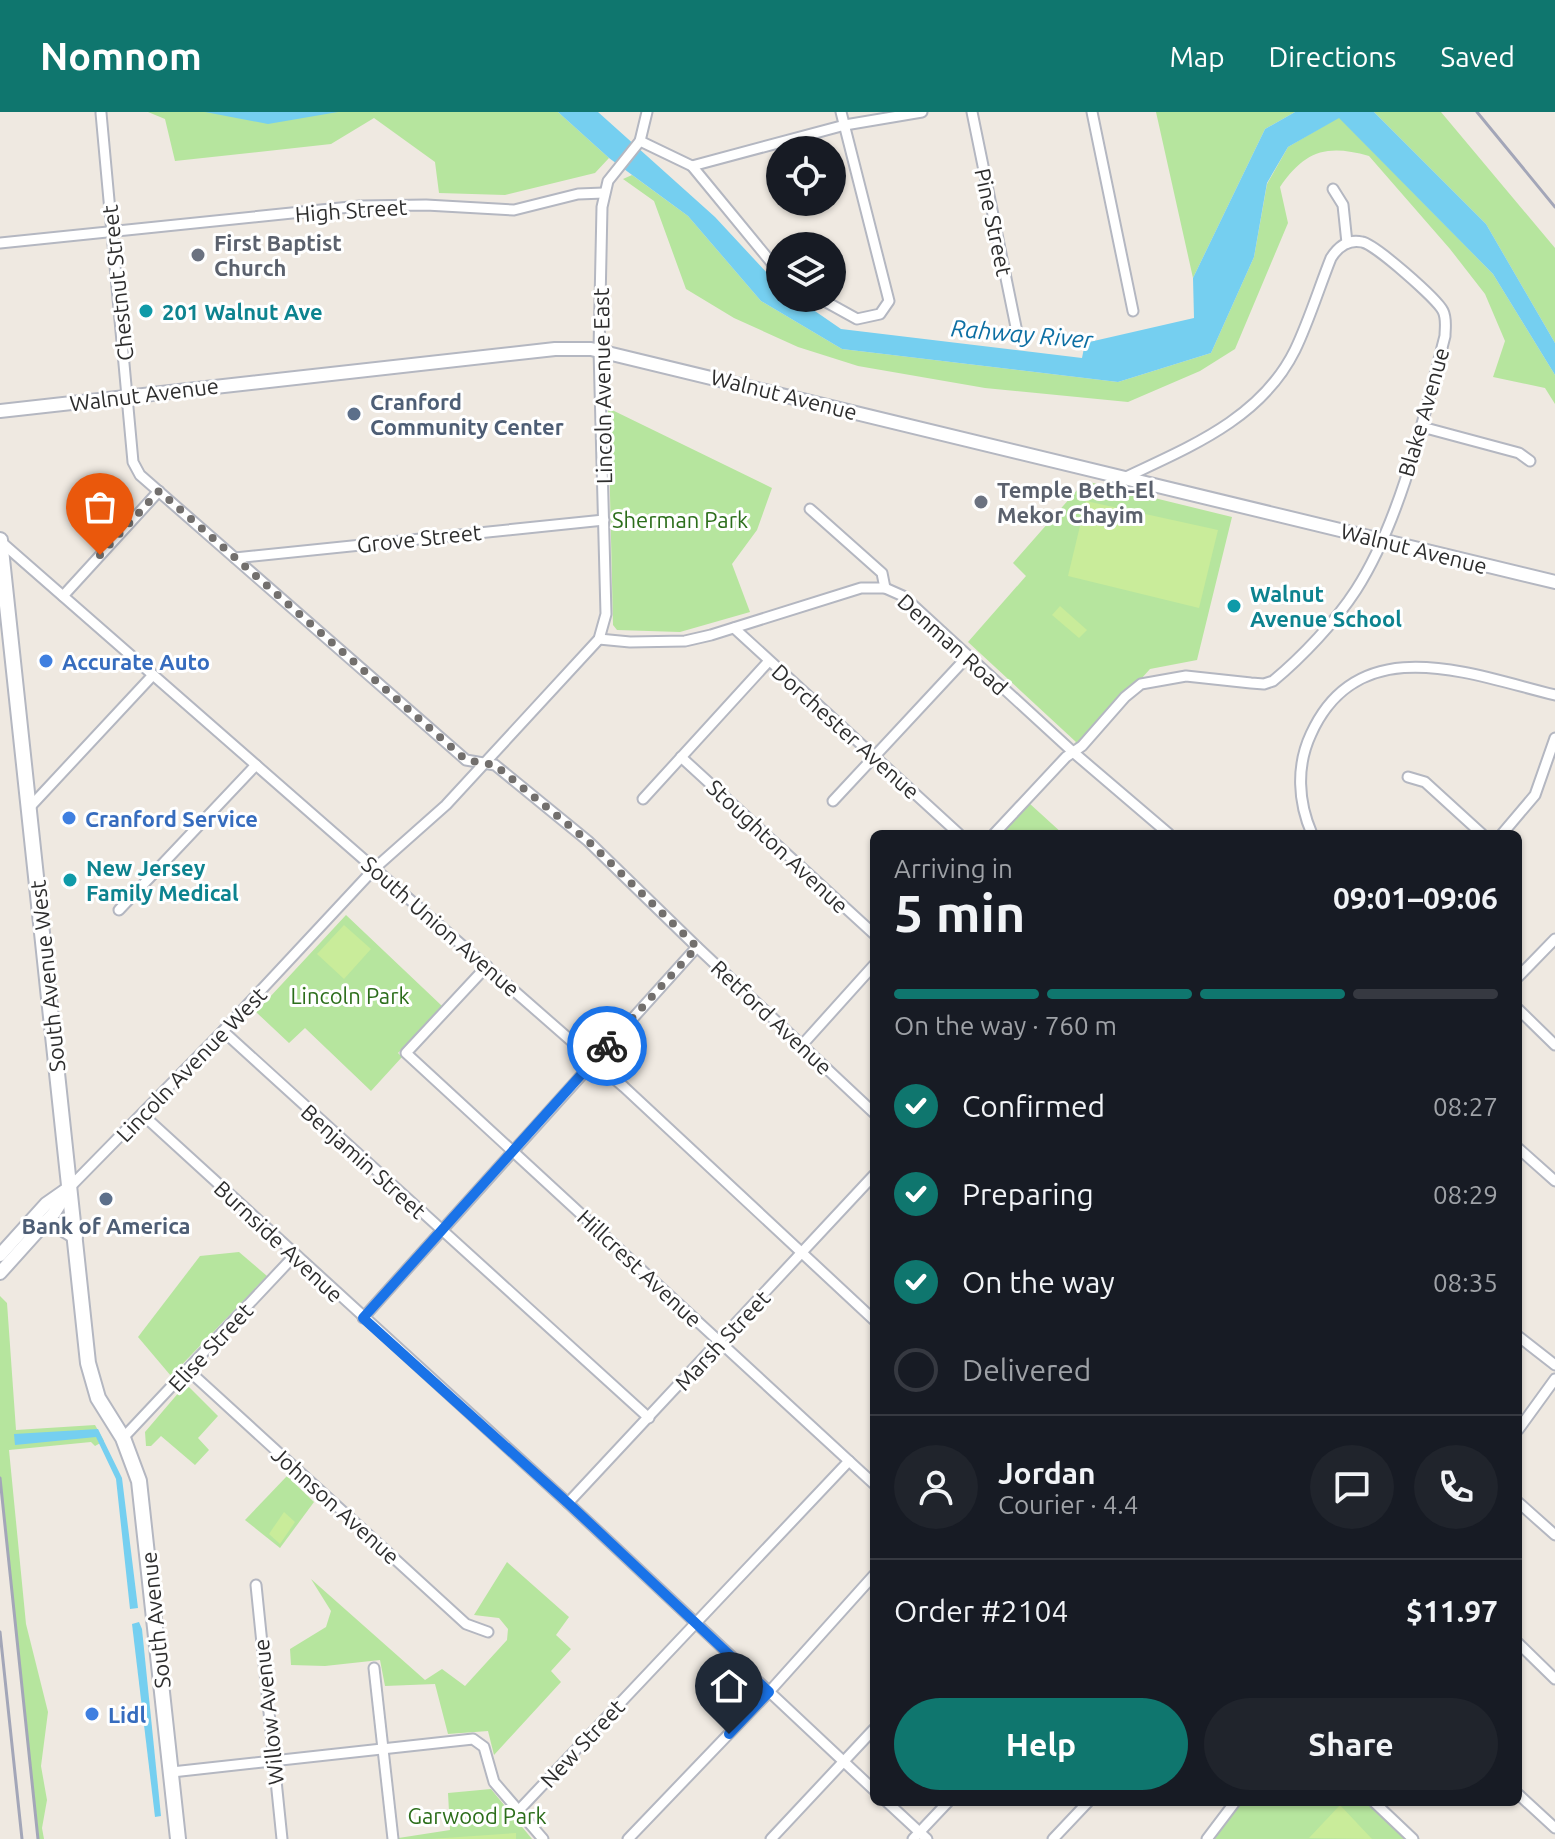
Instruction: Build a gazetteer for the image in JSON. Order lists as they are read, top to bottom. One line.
{"streets":{"main road":["South Avenue West","South Avenue"],"street":["High Street","Pine Street","Chestnut Street","Lincoln Avenue East","Walnut Avenue","Blake Avenue","Grove Street","Denman Road","Dorchester Avenue","Stoughton Avenue","South Union Avenue","Retford Avenue","Lincoln Avenue West","Benjamin Street","Burnside Avenue","Hillcrest Avenue","Marsh Street","Elise Street","Johnson Avenue","Willow Avenue","New Street"]},"crossings":[["High Street","Chestnut Street"],["High Street","Lincoln Avenue East"],["Chestnut Street","Walnut Avenue"],["Chestnut Street","Retford Avenue"],["Lincoln Avenue East","Walnut Avenue"],["Lincoln Avenue East","Grove Street"],["Lincoln Avenue East","Denman Road"],["Walnut Avenue","Blake Avenue"],["Blake Avenue","Denman Road"],["Grove Street","Retford Avenue"],["Denman Road","Dorchester Avenue"],["South Union Avenue","South Avenue West"],["South Union Avenue","Lincoln Avenue West"],["South Union Avenue","Hillcrest Avenue"],["South Union Avenue","Marsh Street"],["South Avenue West","Lincoln Avenue West"],["South Avenue West","South Avenue"],["Lincoln Avenue West","Benjamin Street"],["Lincoln Avenue West","Burnside Avenue"],["Benjamin Street","Marsh Street"],["Burnside Avenue","Marsh Street"],["Burnside Avenue","Elise Street"],["Burnside Avenue","New Street"],["Hillcrest Avenue","Marsh Street"],["Hillcrest Avenue","New Street"],["Elise Street","Johnson Avenue"],["Elise Street","South Avenue"]],"water":["Rahway River"],"parks":["Sherman Park","Lincoln Park","Garwood Park"],"places":["First Baptist Church","201 Walnut Ave","Cranford Community Center","Temple Beth-El Mekor Chayim","Walnut Avenue School","Accurate Auto","Cranford Service","New Jersey Family Medical","Bank of America","Lidl"],"page":{"header":"Nomnom","nav":["Map","Directions","Saved"],"heading":["5 min","Arriving in","09:01–09:06"],"panel":["Jordan","Courier · 4.4","Order #2104","$11.97"],"bar":"On the way · 760 m","list":[["Confirmed","08:27"],["Preparing","08:29"],["On the way","08:35"],"Delivered"],"buttons":["Help","Share"]}}
